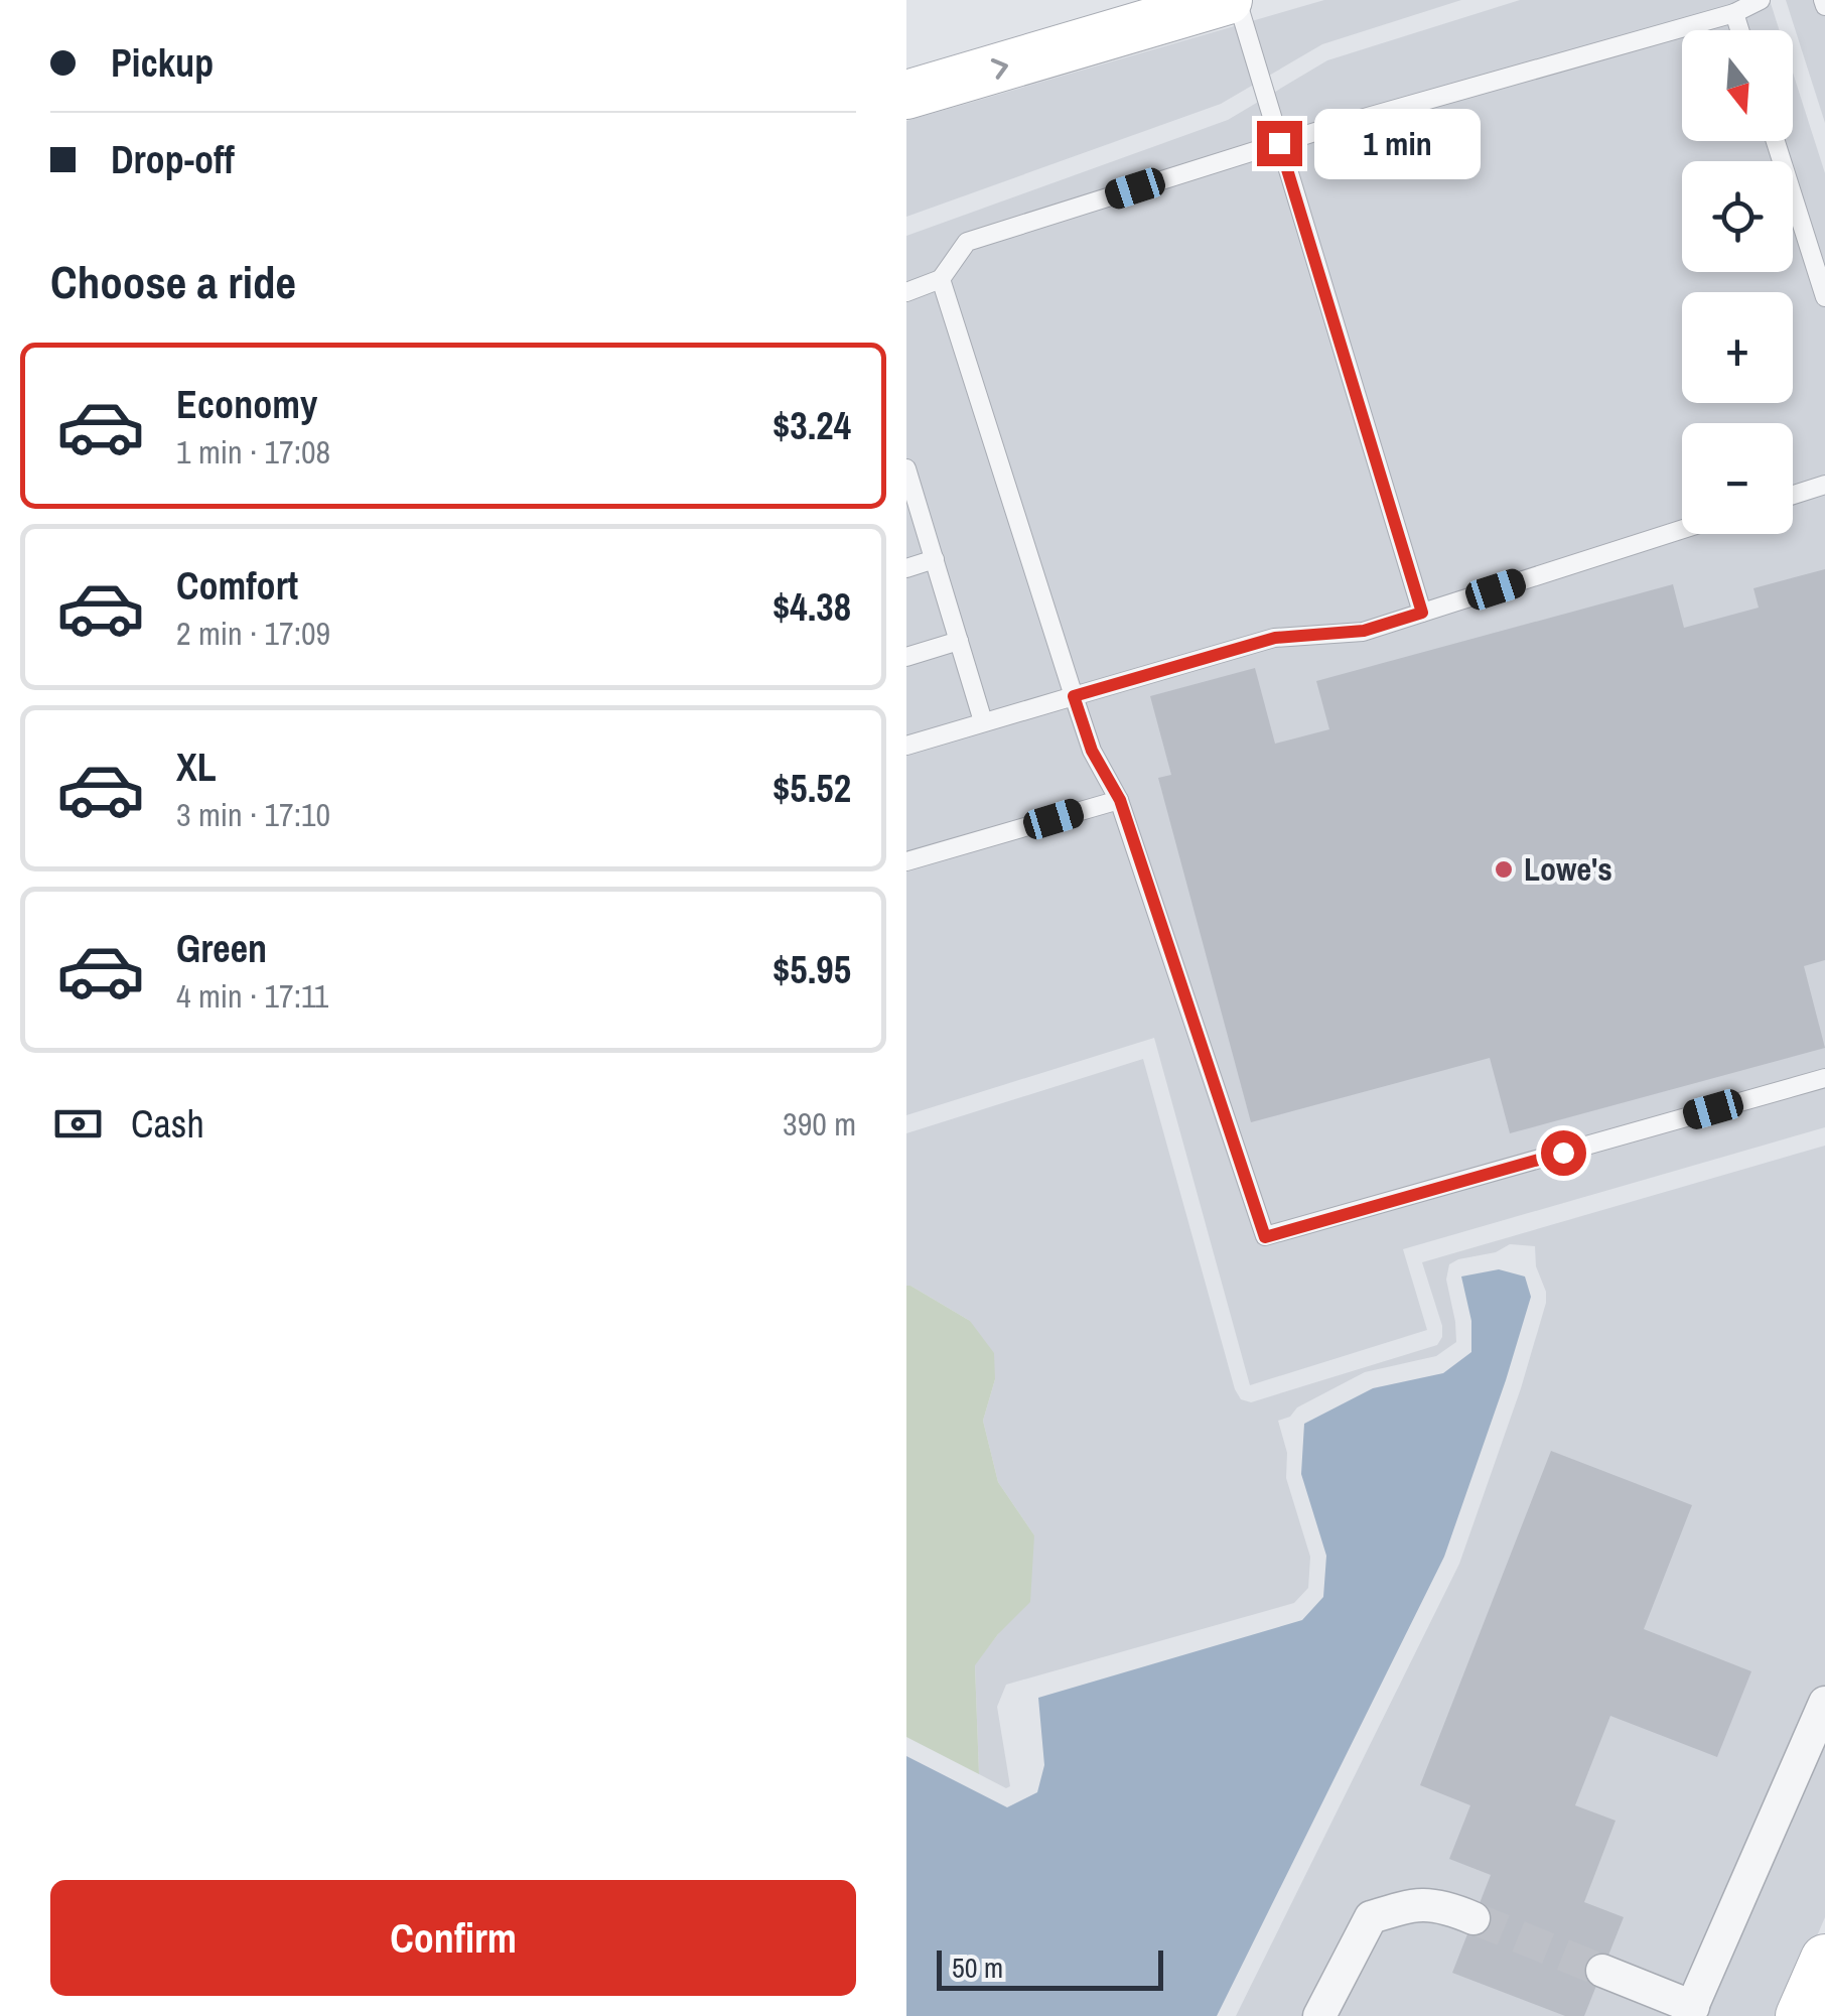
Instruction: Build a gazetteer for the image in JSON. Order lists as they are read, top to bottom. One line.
{"places":["Lowe's"],"scale_bar":"50 m","north":"bottom","page":{"banner":["Pickup","Drop-off"],"map_buttons":["+","−"],"bubble":"1 min","heading":"Choose a ride","list":[{"name":"Economy","note":"1 min · 17:08","value":"$3.24"},{"name":"Comfort","note":"2 min · 17:09","value":"$4.38"},{"name":"XL","note":"3 min · 17:10","value":"$5.52"},{"name":"Green","note":"4 min · 17:11","value":"$5.95"}],"pay":["Cash","390 m"],"buttons":"Confirm","scale":"50 m"}}
